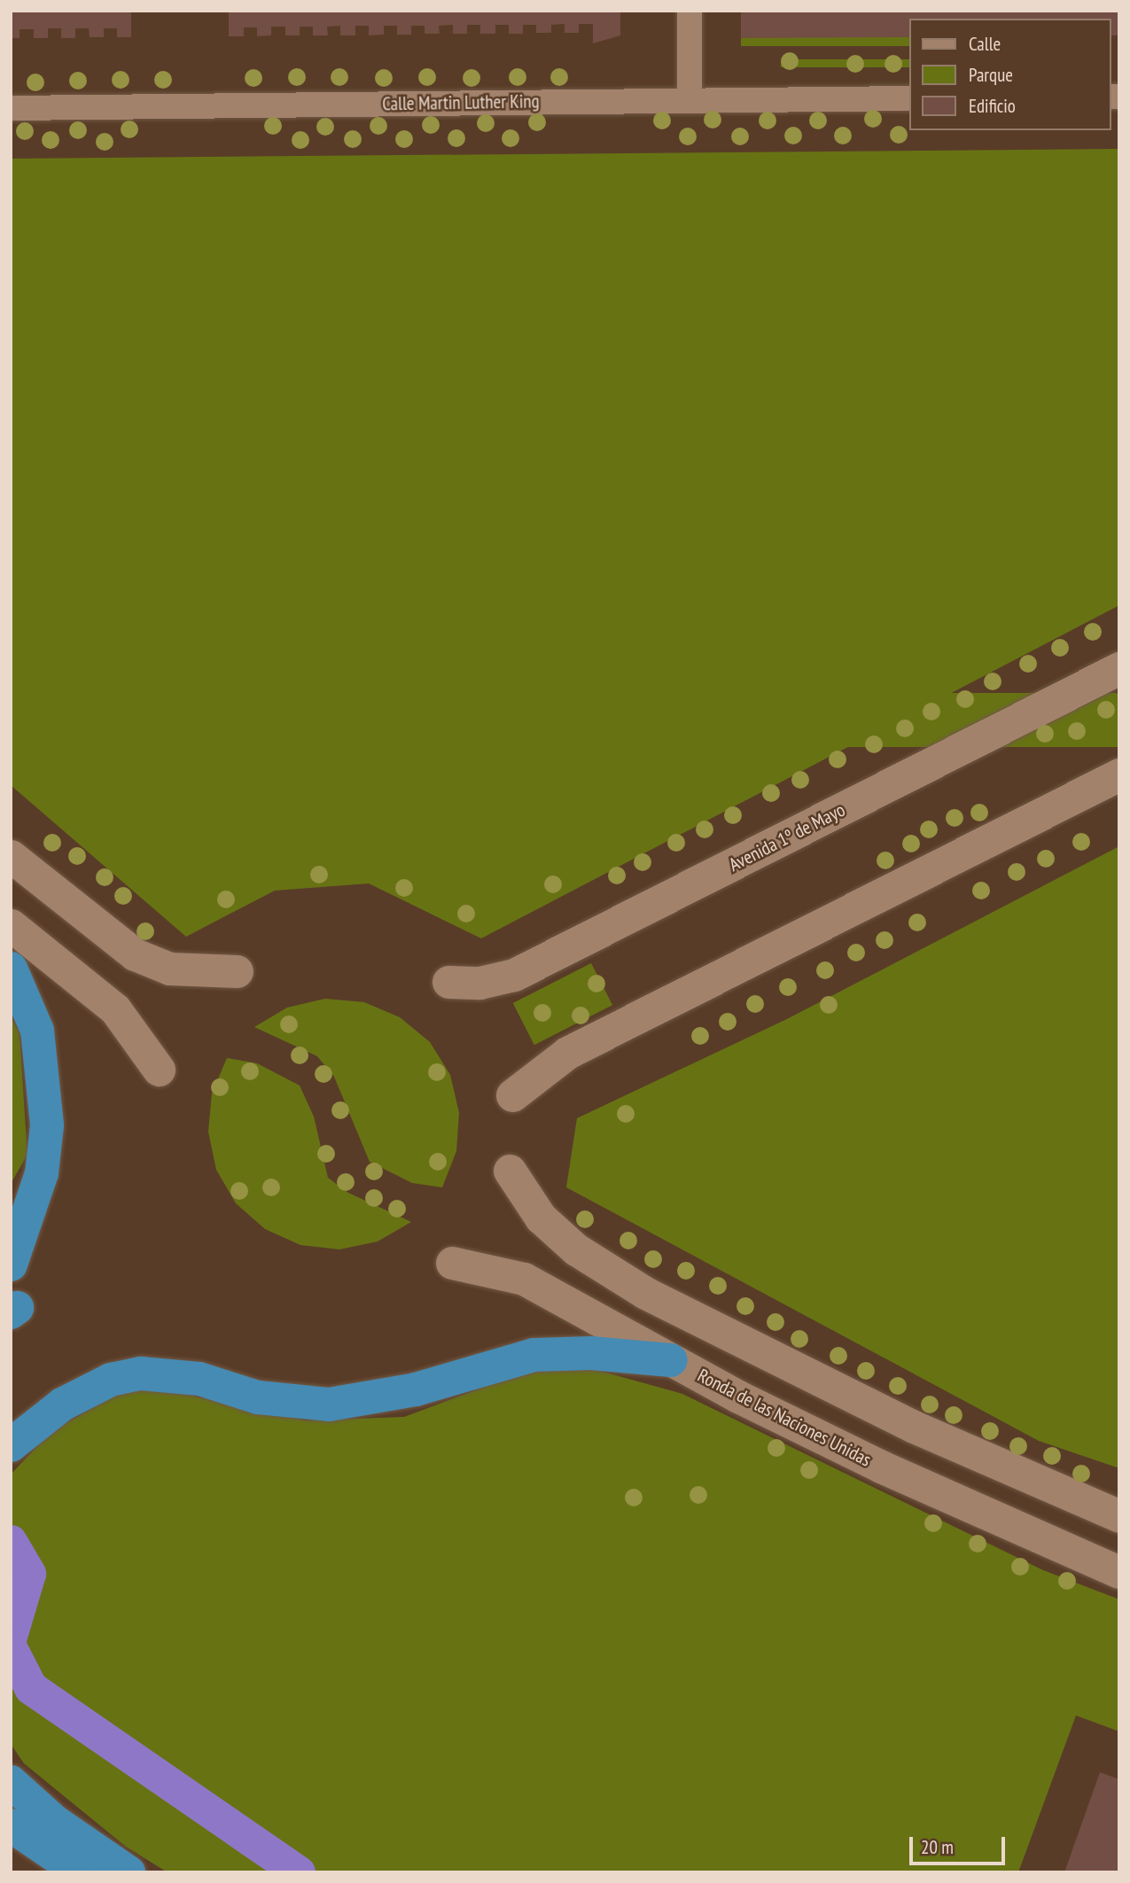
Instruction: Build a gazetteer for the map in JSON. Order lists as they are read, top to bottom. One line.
{"streets":{"street":["Calle Martin Luther King","Avenida 1º de Mayo","Ronda de las Naciones Unidas"]},"legend":["Calle","Parque","Edificio"],"scale_bar":"20 m"}
